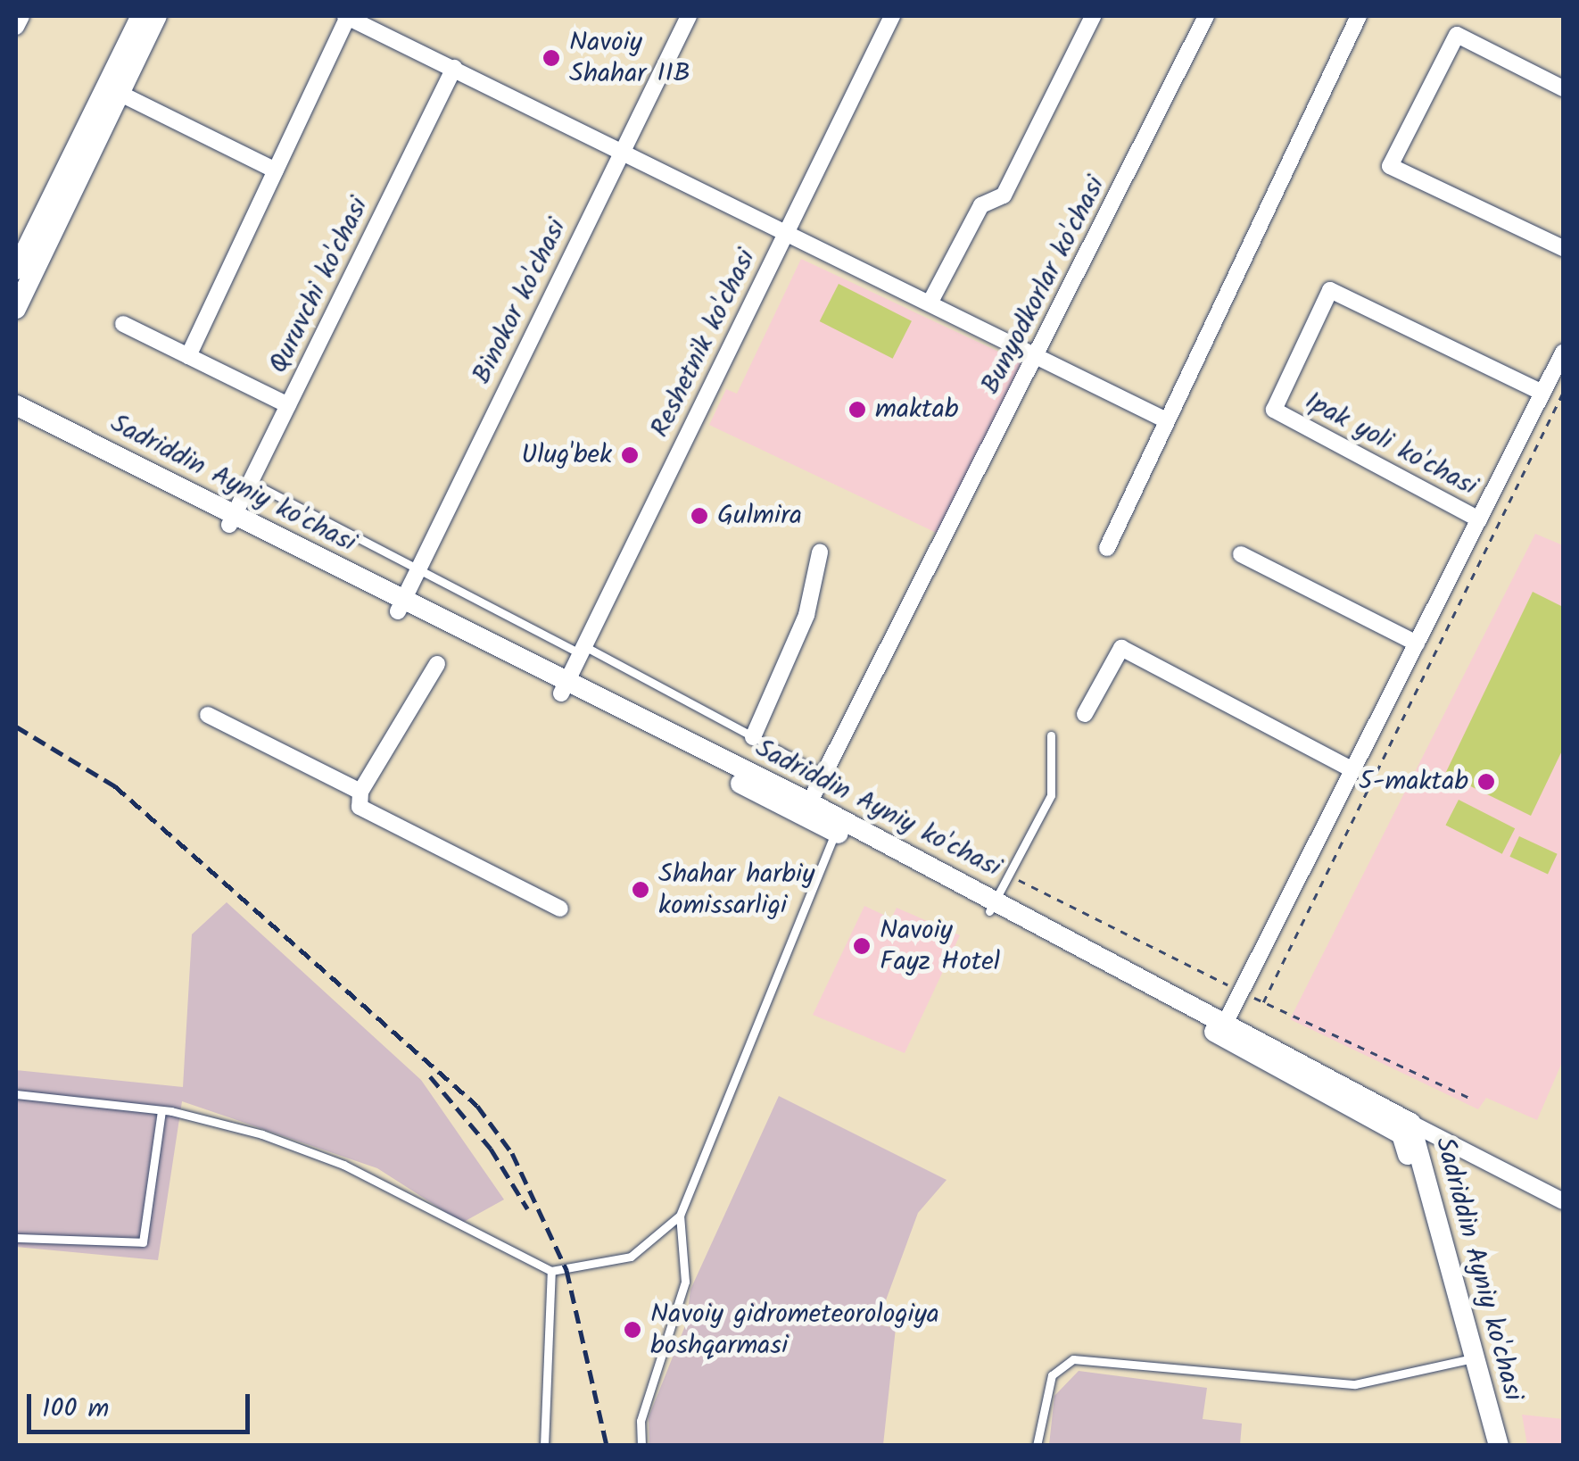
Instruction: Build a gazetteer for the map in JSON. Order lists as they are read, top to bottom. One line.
{"streets":{"main road":["Sadriddin Ayniy ko'chasi"],"street":["Quruvchi ko'chasi","Bunyodkorlar ko'chasi","Binokor ko'chasi","Reshetnik ko'chasi","Ipak yoli ko'chasi"]},"crossings":[["Quruvchi ko'chasi","Sadriddin Ayniy ko'chasi"],["Bunyodkorlar ko'chasi","Sadriddin Ayniy ko'chasi"],["Binokor ko'chasi","Sadriddin Ayniy ko'chasi"],["Reshetnik ko'chasi","Sadriddin Ayniy ko'chasi"],["Ipak yoli ko'chasi","Sadriddin Ayniy ko'chasi"]],"places":["Navoiy Shahar IIB","maktab","Ulug'bek","Gulmira","5-maktab","Shahar harbiy komissarligi","Navoiy Fayz Hotel","Navoiy gidrometeorologiya boshqarmasi"],"scale_bar":"100 m"}
